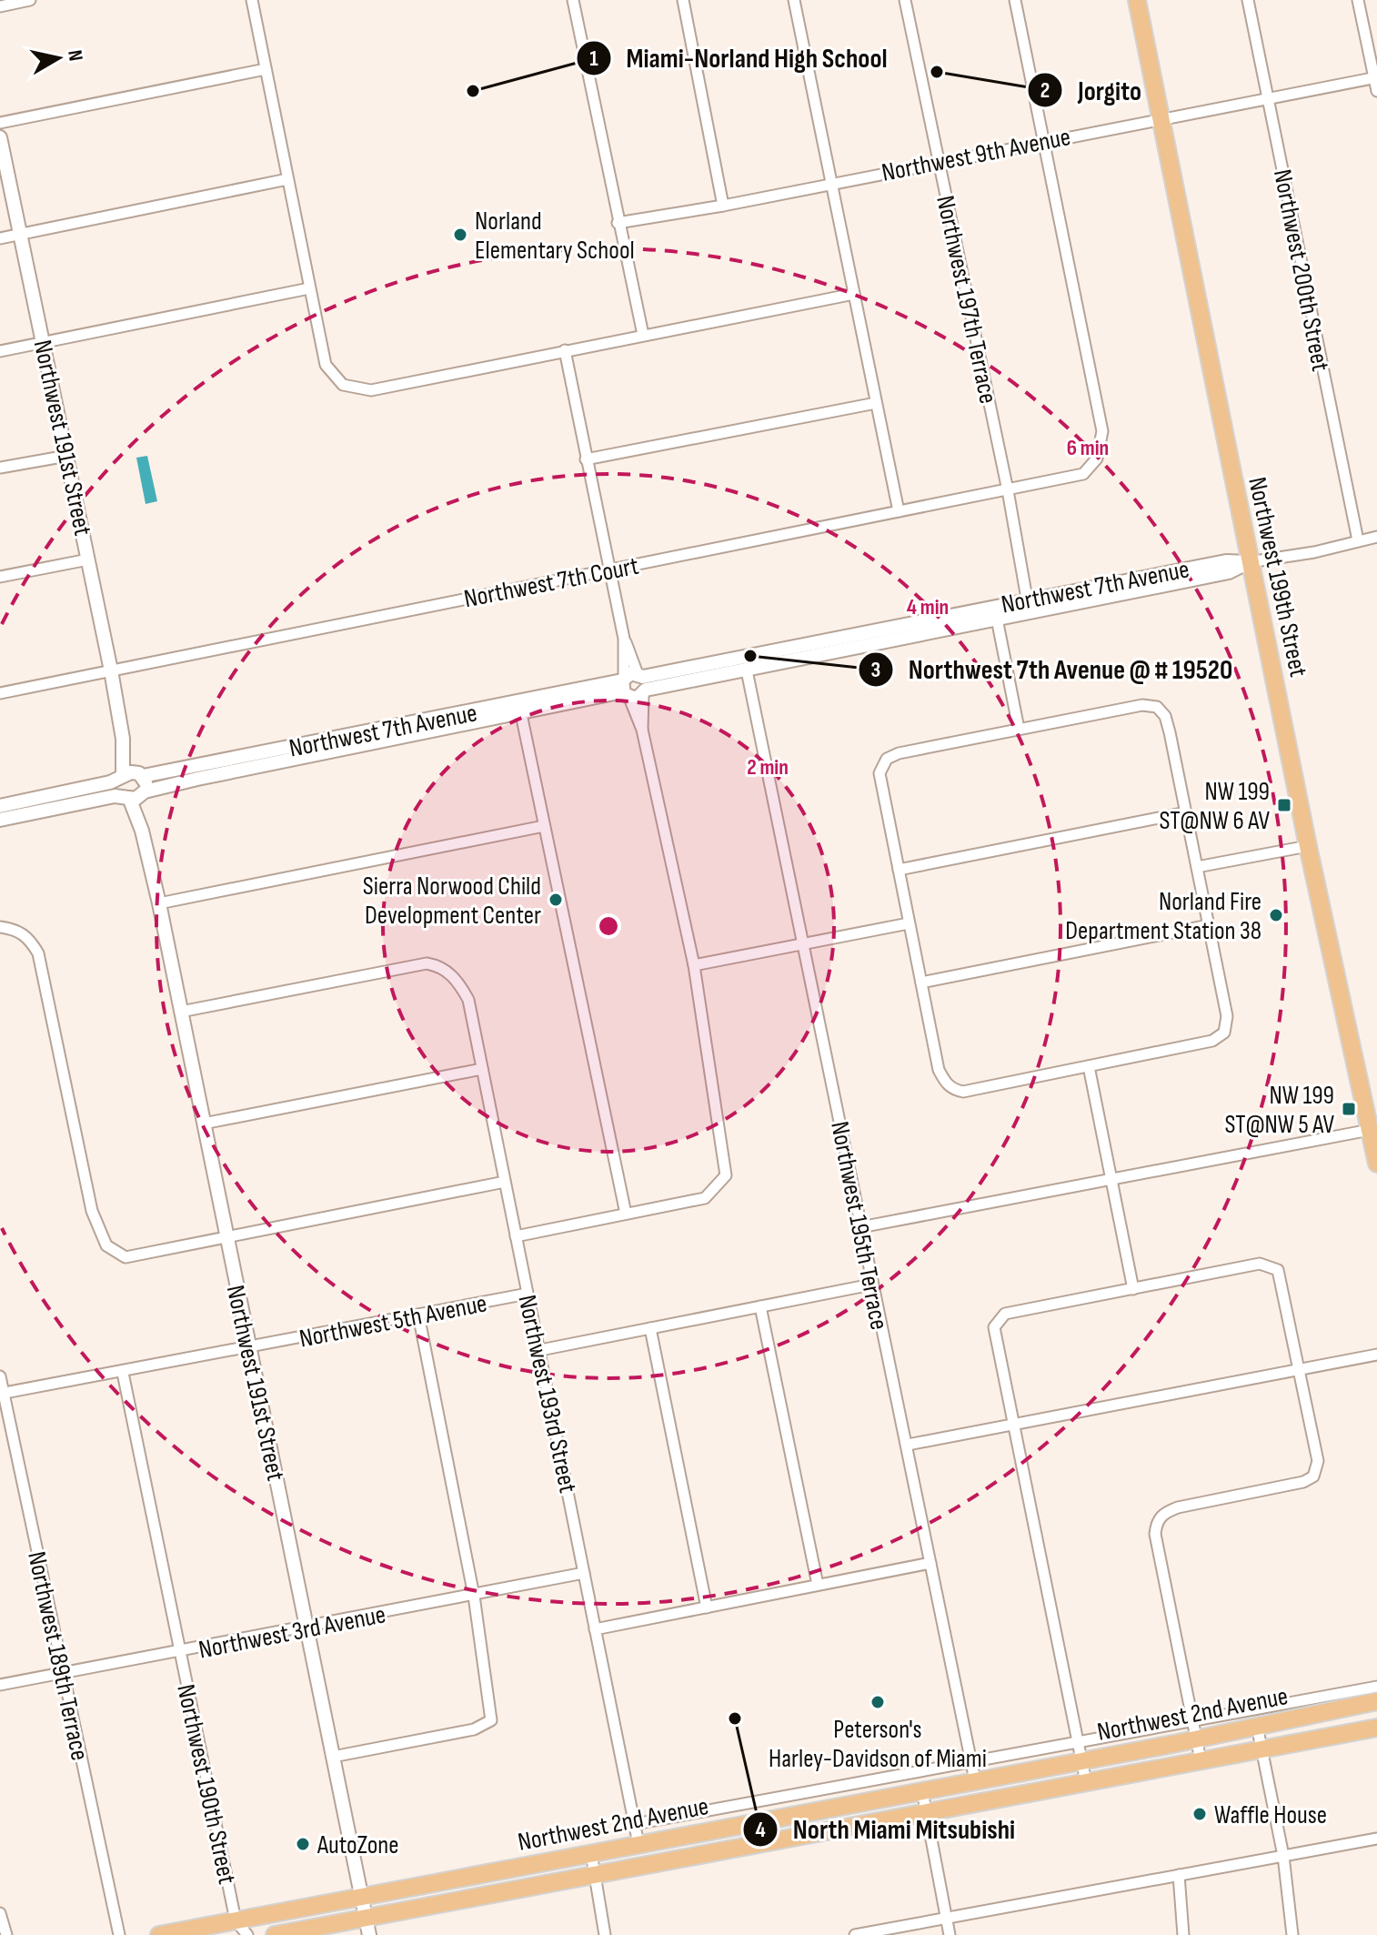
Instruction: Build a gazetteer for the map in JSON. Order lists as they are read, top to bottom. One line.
{"streets":{"main road":["Northwest 199th Street","Northwest 2nd Avenue"],"street":["Northwest 9th Avenue","Northwest 200th Street","Northwest 197th Terrace","Northwest 191st Street","Northwest 7th Court","Northwest 7th Avenue","Northwest 195th Terrace","Northwest 5th Avenue","Northwest 193rd Street","Northwest 3rd Avenue","Northwest 189th Terrace","Northwest 190th Street"]},"crossings":[["Northwest 9th Avenue","Northwest 200th Street"],["Northwest 9th Avenue","Northwest 197th Terrace"],["Northwest 9th Avenue","Northwest 199th Street"],["Northwest 9th Avenue","Northwest 7th Court"],["Northwest 200th Street","Northwest 7th Avenue"],["Northwest 197th Terrace","Northwest 7th Court"],["Northwest 197th Terrace","Northwest 7th Avenue"],["Northwest 191st Street","Northwest 7th Court"],["Northwest 191st Street","Northwest 7th Avenue"],["Northwest 191st Street","Northwest 5th Avenue"],["Northwest 191st Street","Northwest 193rd Street"],["Northwest 191st Street","Northwest 3rd Avenue"],["Northwest 191st Street","Northwest 2nd Avenue"],["Northwest 199th Street","Northwest 7th Avenue"],["Northwest 7th Avenue","Northwest 195th Terrace"],["Northwest 195th Terrace","Northwest 2nd Avenue"],["Northwest 5th Avenue","Northwest 193rd Street"],["Northwest 5th Avenue","Northwest 189th Terrace"],["Northwest 5th Avenue","Northwest 190th Street"],["Northwest 193rd Street","Northwest 3rd Avenue"],["Northwest 193rd Street","Northwest 2nd Avenue"],["Northwest 3rd Avenue","Northwest 189th Terrace"],["Northwest 3rd Avenue","Northwest 190th Street"],["Northwest 2nd Avenue","Northwest 190th Street"]],"places":{"other":["Jorgito","Miami-Norland High School","Norland Elementary School","Northwest 7th Avenue @ # 19520","Sierra Norwood Child Development Center","Norland Fire Department Station 38","Peterson's Harley-Davidson of Miami","North Miami Mitsubishi","Waffle House","AutoZone"],"transit":["NW 199 ST@NW 6 AV","NW 199 ST@NW 5 AV"]},"north":"right","rings":["6 min","4 min","2 min"]}
